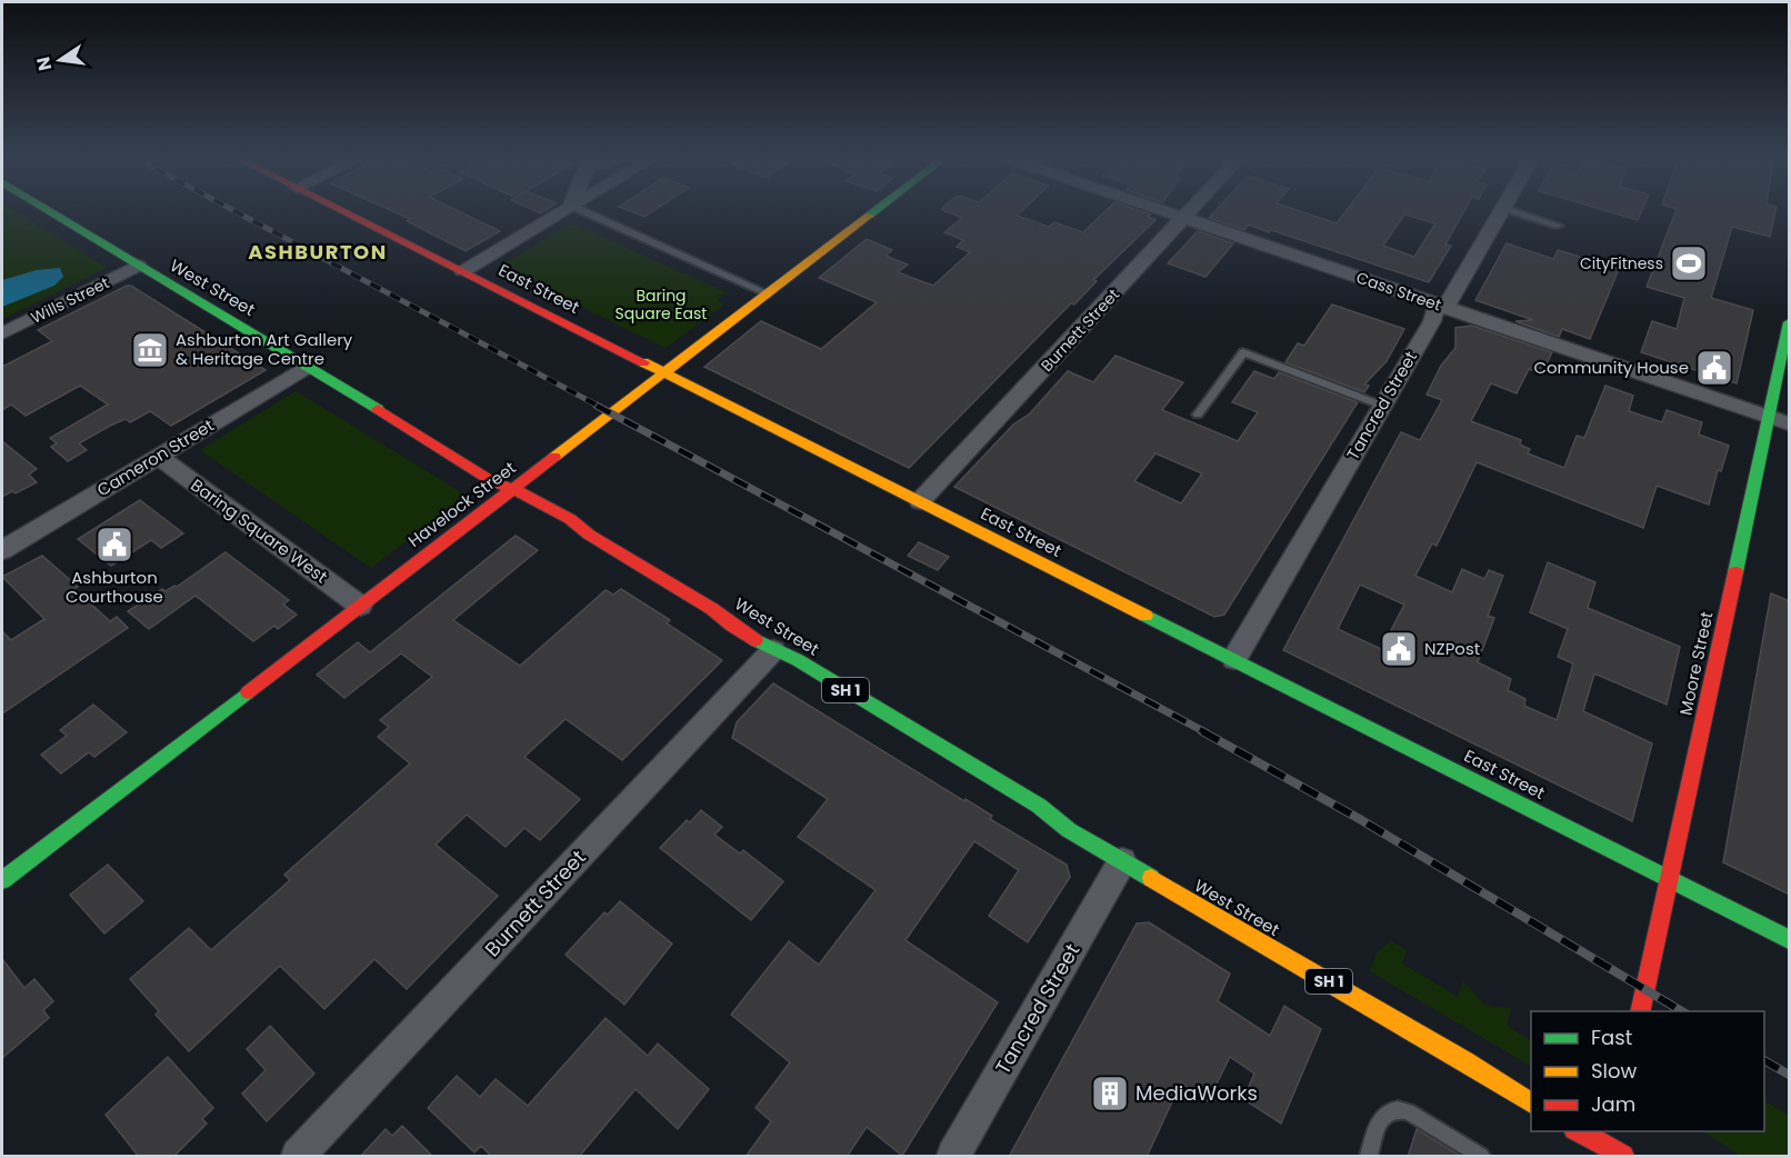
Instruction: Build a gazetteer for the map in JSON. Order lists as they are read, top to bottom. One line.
{"streets":{"main road":["West Street","East Street","Havelock Street","Moore Street","SH 1"],"street":["Cass Street","Wills Street","Burnett Street","Tancred Street","Cameron Street","Baring Square West"]},"crossings":[["West Street","Wills Street"],["West Street","Burnett Street"],["West Street","Tancred Street"],["West Street","Cameron Street"],["West Street","Havelock Street"],["East Street","Burnett Street"],["East Street","Tancred Street"],["East Street","Havelock Street"],["East Street","Moore Street"],["Cass Street","Burnett Street"],["Cass Street","Tancred Street"],["Cass Street","Moore Street"],["Cameron Street","Baring Square West"],["Havelock Street","Baring Square West"]],"districts":["ASHBURTON"],"parks":["Baring Square East"],"places":{"sports":["CityFitness"],"museum":["Ashburton Art Gallery & Heritage Centre"],"public building":["Community House","Ashburton Courthouse","NZPost"],"building":["MediaWorks"]},"legend":["Fast","Slow","Jam"],"north":"left"}
